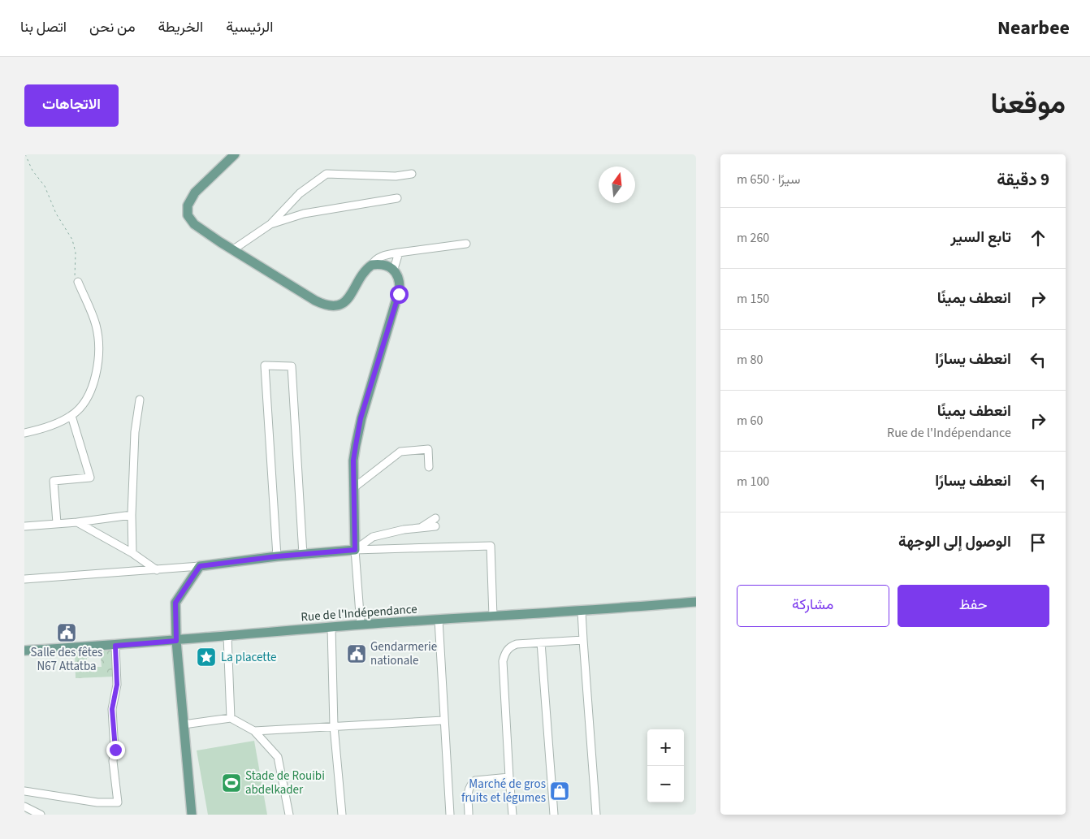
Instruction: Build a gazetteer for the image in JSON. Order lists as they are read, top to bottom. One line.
{"streets":{"main road":["Rue de l'Indépendance"]},"places":{"public building":["Salle des fêtes N67 Attatba","Gendarmerie nationale"],"place":["La placette"],"sports":["Stade de Rouibi abdelkader"],"shop":["Marché de gros fruits et légumes"]},"north":"top","page":{"header":"Nearbee","nav":["الرئيسية","الخريطة","من نحن","اتصل بنا"],"title":"موقعنا","buttons":["الاتجاهات",["حفظ","مشاركة"]],"heading":["9 دقيقة","سيرًا · 650 m"],"list":[["تابع السير","260 m"],["انعطف يمينًا","150 m"],["انعطف يسارًا","80 m"],["انعطف يمينًا","Rue de l'Indépendance","60 m"],["انعطف يسارًا","100 m"],"الوصول إلى الوجهة"],"map_buttons":["+","−"]}}
